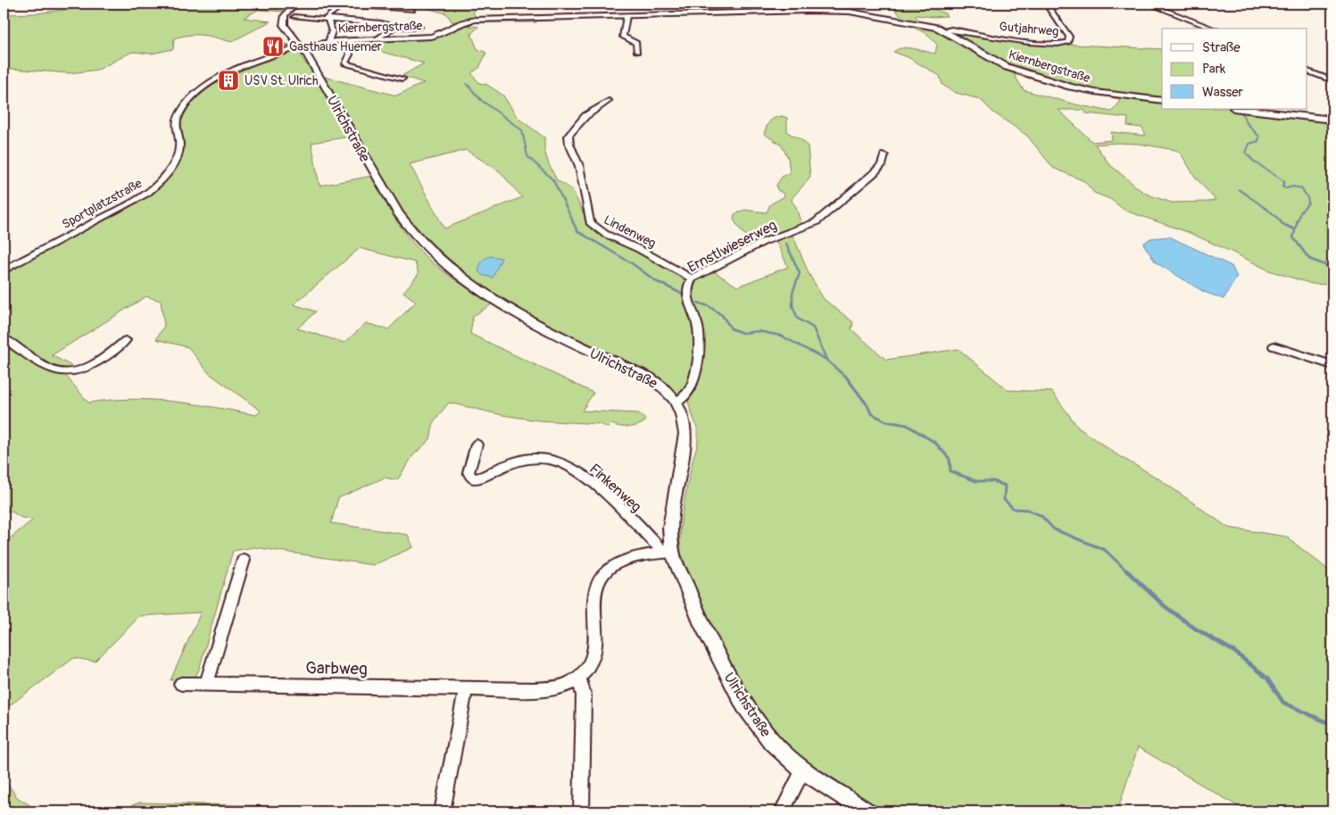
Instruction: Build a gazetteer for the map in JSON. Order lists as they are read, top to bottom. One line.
{"streets":{"street":["Kiernbergstraße","Gutjahrweg","Ulrichstraße","Sportplatzstraße","Lindenweg","Ernstlwieserweg","Finkenweg","Garbweg"]},"crossings":[["Kiernbergstraße","Gutjahrweg"],["Kiernbergstraße","Ulrichstraße"],["Kiernbergstraße","Sportplatzstraße"],["Ulrichstraße","Sportplatzstraße"],["Ulrichstraße","Ernstlwieserweg"],["Ulrichstraße","Finkenweg"],["Lindenweg","Ernstlwieserweg"]],"places":{"restaurant":["Gasthaus Huemer"],"building":["USV St. Ulrich"]},"legend":["Straße","Park","Wasser"]}
